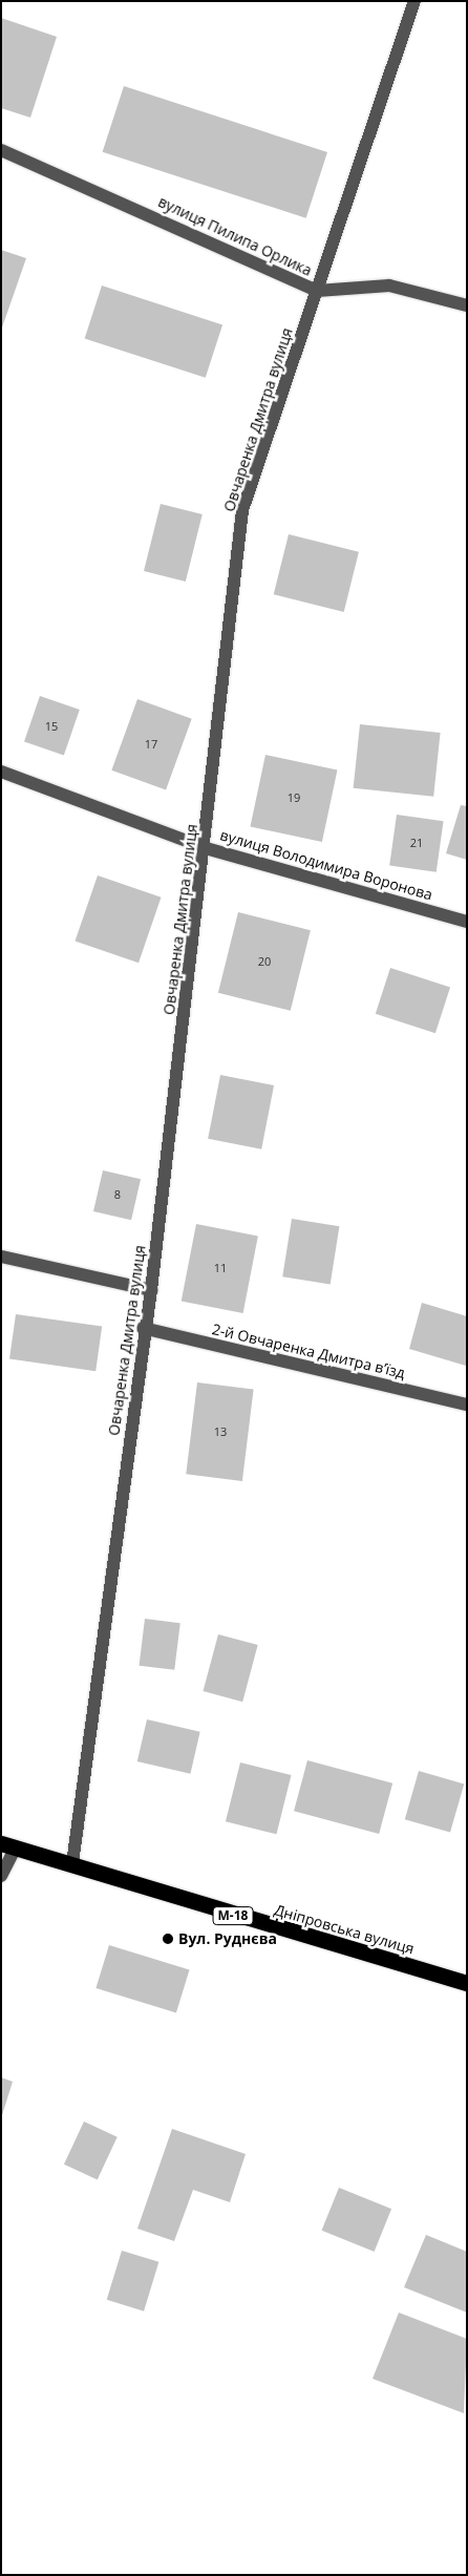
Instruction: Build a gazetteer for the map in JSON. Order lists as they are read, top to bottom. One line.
{"streets":{"highway":["М-18","Дніпровська вулиця"],"street":["вулиця Пилипа Орлика","Овчаренка Дмитра вулиця","вулиця Володимира Воронова","2-й Овчаренка Дмитра в’їзд"]},"crossings":[["вулиця Пилипа Орлика","Овчаренка Дмитра вулиця"],["Овчаренка Дмитра вулиця","вулиця Володимира Воронова"],["Овчаренка Дмитра вулиця","2-й Овчаренка Дмитра в’їзд"],["Овчаренка Дмитра вулиця","Дніпровська вулиця"]],"places":["Вул. Руднєва"],"house_numbers":["15","17","19","21","20","8","11","13"]}
